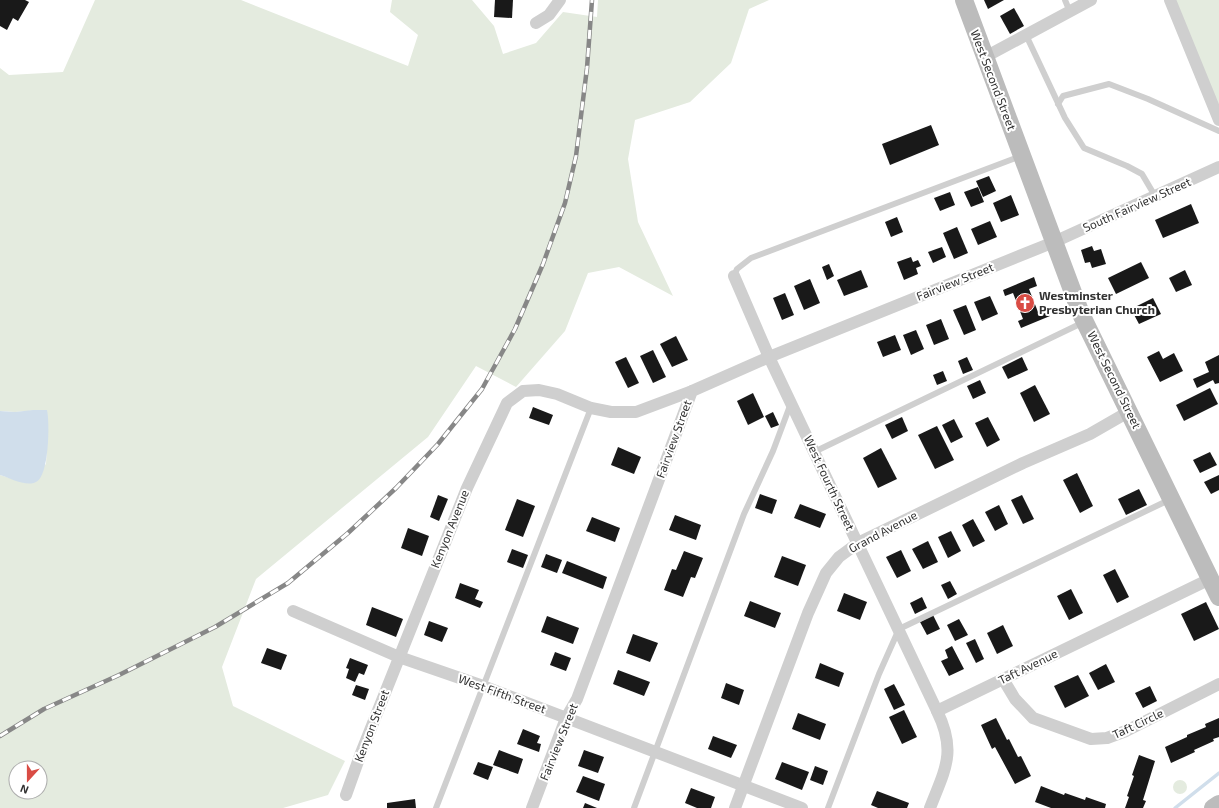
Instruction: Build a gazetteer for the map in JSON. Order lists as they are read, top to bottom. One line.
{"streets":{"main road":["West Second Street"],"street":["South Fairview Street","Fairview Street","West Fourth Street","Kenyon Avenue","Grand Avenue","Taft Avenue","West Fifth Street","Taft Circle","Kenyon Street"]},"crossings":[["West Second Street","South Fairview Street"],["West Second Street","Fairview Street"],["West Second Street","Grand Avenue"],["West Second Street","Taft Avenue"],["South Fairview Street","Fairview Street"],["Fairview Street","West Fourth Street"],["Fairview Street","West Fifth Street"],["West Fourth Street","Grand Avenue"],["West Fourth Street","Taft Avenue"],["Kenyon Avenue","West Fifth Street"],["Kenyon Avenue","Kenyon Street"],["Grand Avenue","West Fifth Street"],["Taft Avenue","Taft Circle"],["West Fifth Street","Kenyon Street"]],"places":{"church":["Westminster Presbyterian Church"]},"north":"bottom"}
